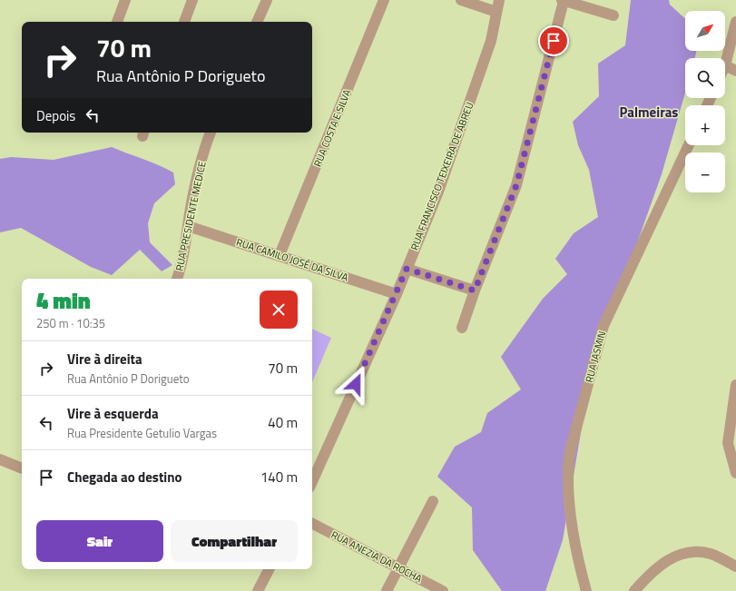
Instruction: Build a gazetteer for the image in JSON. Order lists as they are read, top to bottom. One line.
{"streets":{"street":["RUA COSTA E SILVA","RUA FRANCISCO TEIXEIRA DE ABREU","RUA PRESIDENTE MEDICE","RUA CAMILO JOSÉ DA SILVA","RUA JASMIN","RUA ANEZIA DA ROCHA"]},"crossings":[["RUA COSTA E SILVA","RUA CAMILO JOSÉ DA SILVA"],["RUA FRANCISCO TEIXEIRA DE ABREU","RUA CAMILO JOSÉ DA SILVA"],["RUA PRESIDENTE MEDICE","RUA CAMILO JOSÉ DA SILVA"]],"districts":["Palmeiras"],"north":"top right","page":{"map_buttons":["+","−"],"turn":["70 m","Rua Antônio P Dorigueto"],"then":"Depois","heading":["4 min","250 m · 10:35"],"list":[{"name":"Vire à direita","note":"Rua Antônio P Dorigueto","value":"70 m"},{"name":"Vire à esquerda","note":"Rua Presidente Getulio Vargas","value":"40 m"},{"name":"Chegada ao destino","value":"140 m"}],"buttons":["Sair","Compartilhar"]}}
